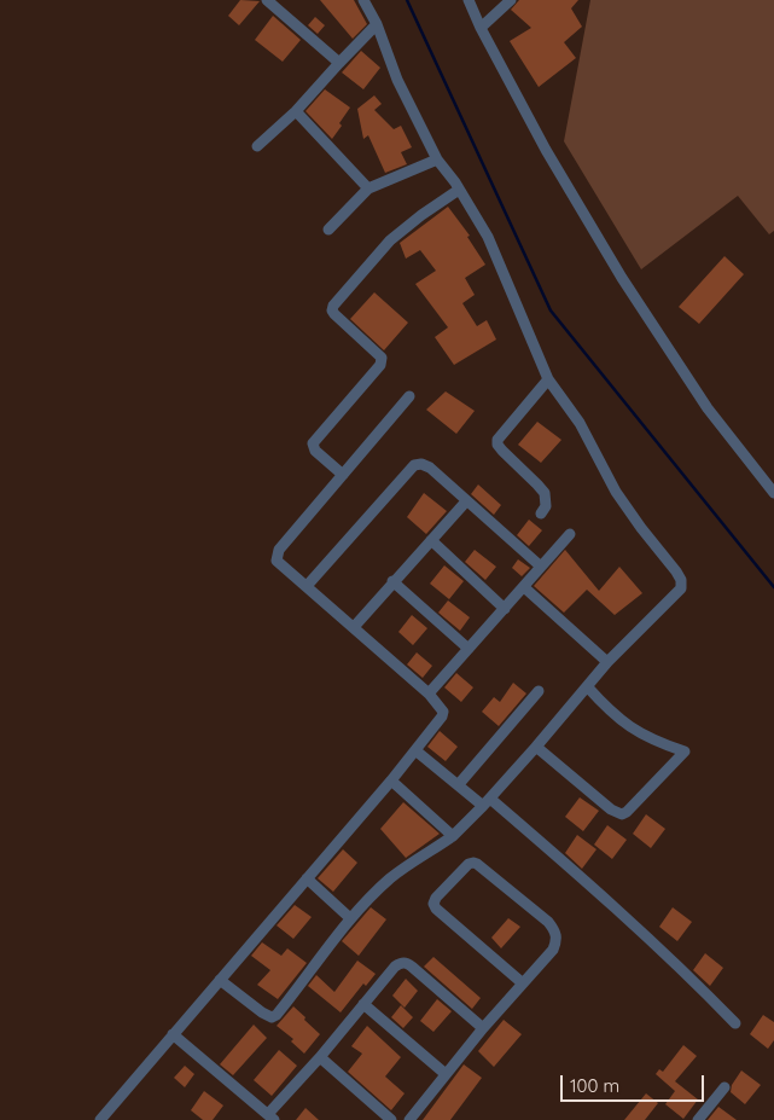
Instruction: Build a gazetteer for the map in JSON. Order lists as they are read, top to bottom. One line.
{"scale_bar":"100 m"}
